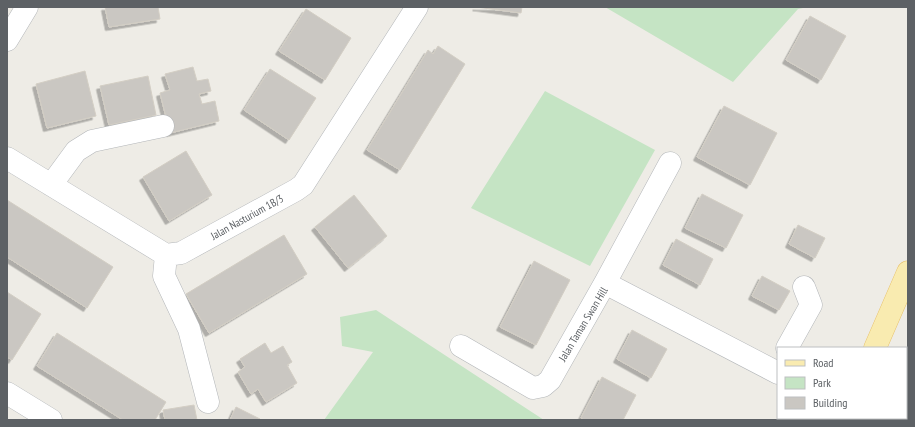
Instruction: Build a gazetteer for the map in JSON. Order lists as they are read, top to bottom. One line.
{"streets":{"street":["Jalan Nasturium 1B/3","Jalan Taman Swan Hill"]},"legend":["Road","Park","Building"]}
